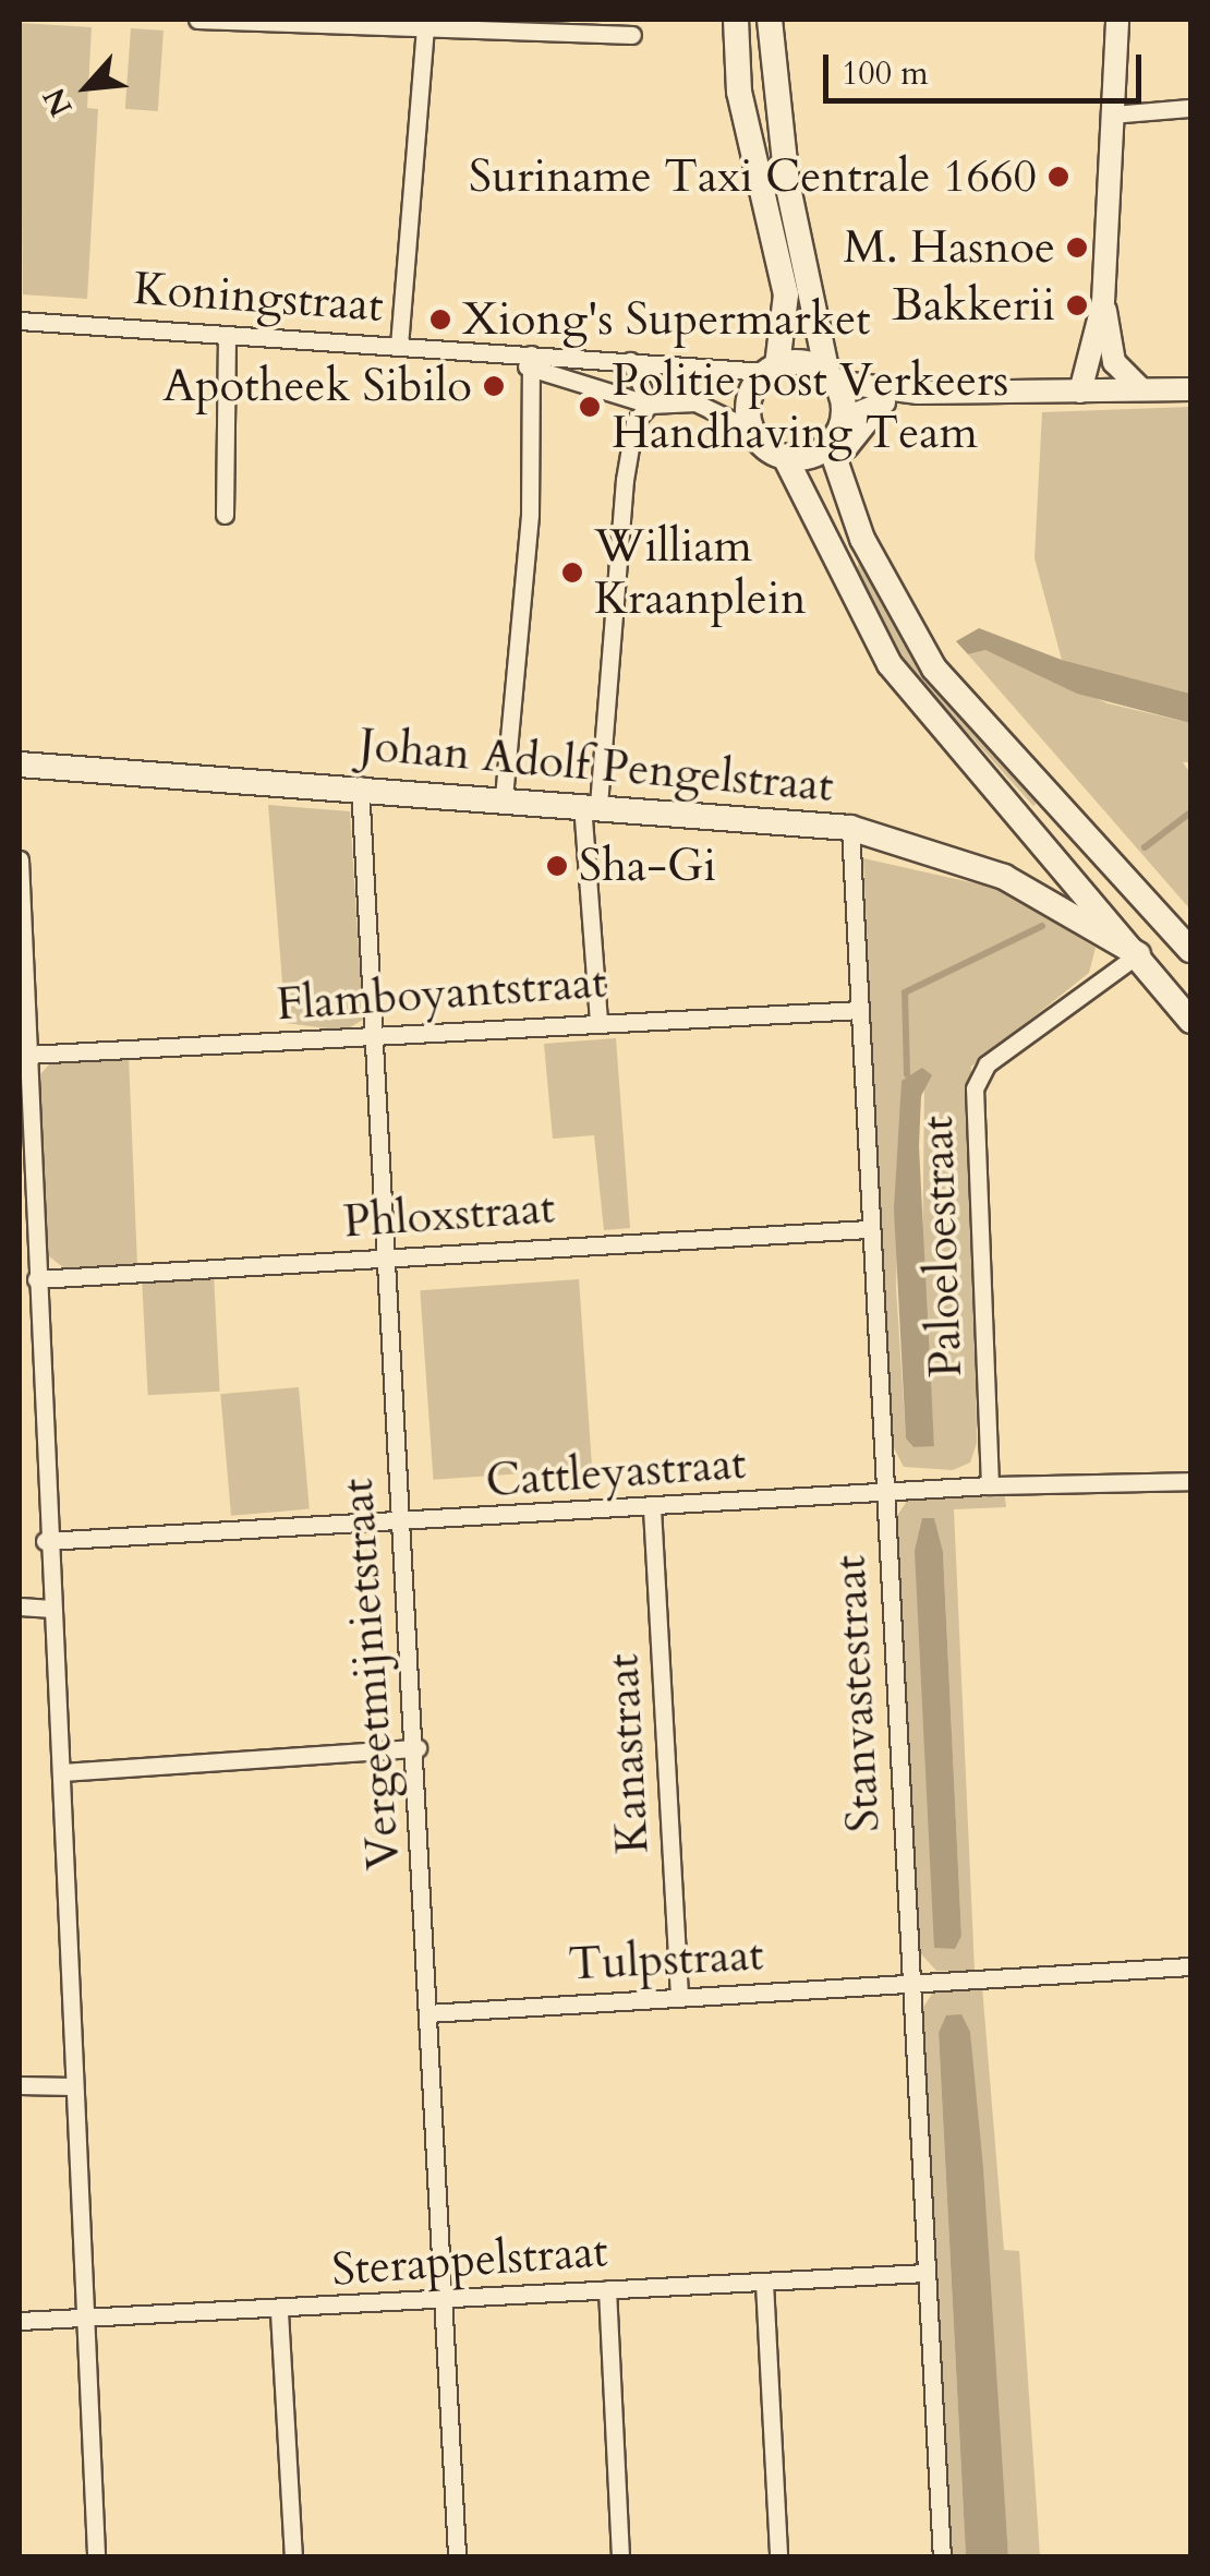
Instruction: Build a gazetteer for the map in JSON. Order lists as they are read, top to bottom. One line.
{"streets":{"main road":["Johan Adolf Pengelstraat"],"street":["Koningstraat","Flamboyantstraat","Phloxstraat","Paloeloestraat","Cattleyastraat","Vergeetmijnietstraat","Stanvastestraat","Kanastraat","Tulpstraat","Sterappelstraat"]},"crossings":[["Johan Adolf Pengelstraat","Paloeloestraat"],["Johan Adolf Pengelstraat","Vergeetmijnietstraat"],["Johan Adolf Pengelstraat","Stanvastestraat"],["Flamboyantstraat","Vergeetmijnietstraat"],["Flamboyantstraat","Stanvastestraat"],["Phloxstraat","Vergeetmijnietstraat"],["Phloxstraat","Stanvastestraat"],["Paloeloestraat","Cattleyastraat"],["Cattleyastraat","Vergeetmijnietstraat"],["Cattleyastraat","Stanvastestraat"],["Cattleyastraat","Kanastraat"],["Vergeetmijnietstraat","Tulpstraat"],["Vergeetmijnietstraat","Sterappelstraat"],["Stanvastestraat","Tulpstraat"],["Stanvastestraat","Sterappelstraat"],["Kanastraat","Tulpstraat"]],"places":["Suriname Taxi Centrale 1660","M. Hasnoe","Bakkerii","Xiong's Supermarket","Apotheek Sibilo","Politie post Verkeers Handhaving Team","William Kraanplein","Sha-Gi"],"scale_bar":"100 m","north":"bottom left"}
